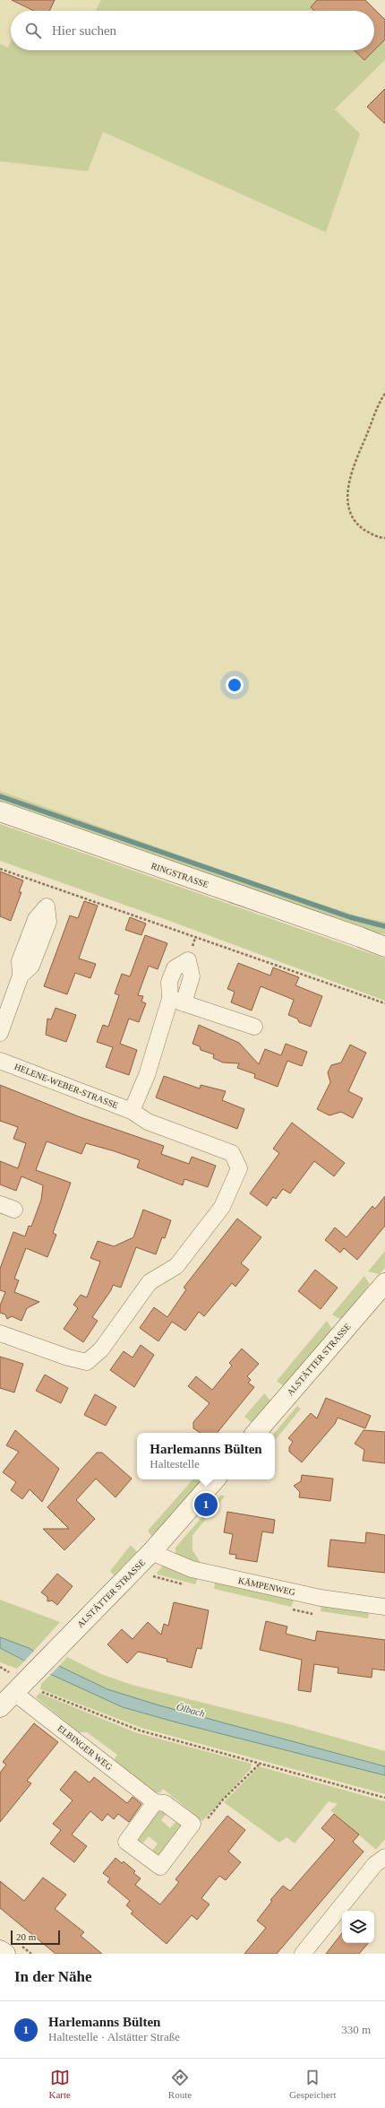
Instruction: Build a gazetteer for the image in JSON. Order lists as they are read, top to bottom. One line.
{"streets":{"street":["RINGSTRASSE","HELENE-WEBER-STRASSE","ALSTÄTTER STRASSE","KÄMPENWEG","ELBINGER WEG"]},"crossings":[["ALSTÄTTER STRASSE","KÄMPENWEG"],["ALSTÄTTER STRASSE","ELBINGER WEG"]],"water":["Ölbach"],"scale_bar":"20 m","page":{"search":"Hier suchen","popup":["Harlemanns Bülten","Haltestelle"],"pins":"1","scale":"20 m","heading":"In der Nähe","list":[{"mark":"1","name":"Harlemanns Bülten","note":"Haltestelle · Alstätter Straße","value":"330 m"}],"nav":["Karte","Route","Gespeichert"]}}
